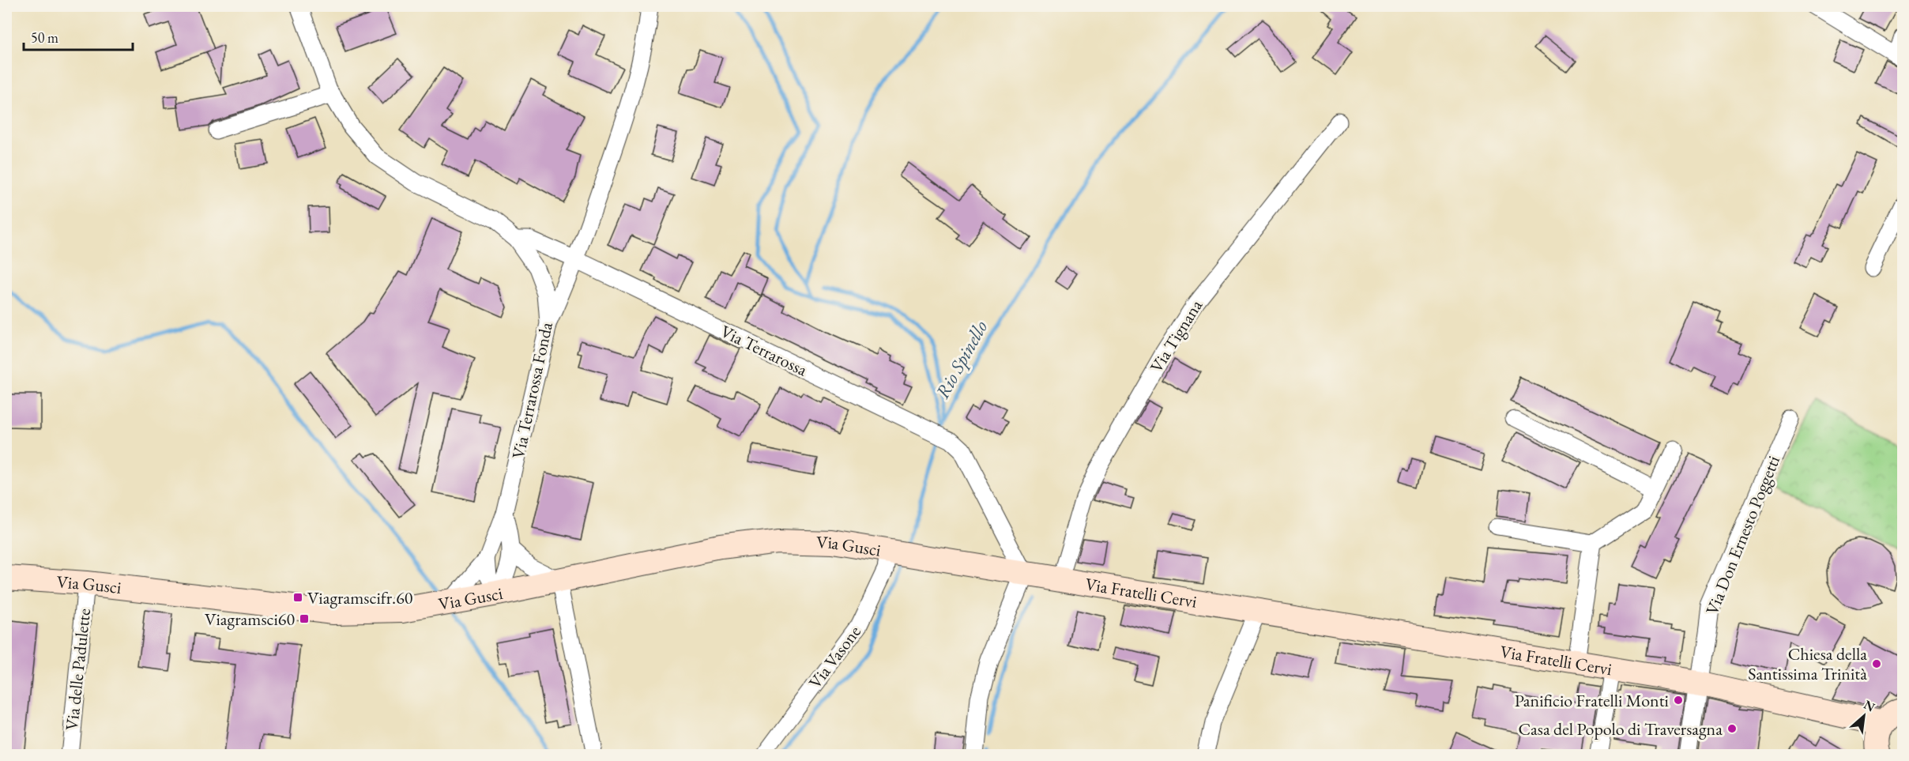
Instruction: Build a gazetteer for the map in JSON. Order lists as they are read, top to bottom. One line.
{"streets":{"street":["Via Tignana","Via Terrarossa","Via Terrarossa Fonda","Via Don Ernesto Poggetti","Via Gusci","Via Fratelli Cervi","Via Vasone","Via delle Padulette"]},"crossings":[["Via Tignana","Via Fratelli Cervi"],["Via Terrarossa","Via Terrarossa Fonda"],["Via Terrarossa","Via Fratelli Cervi"],["Via Don Ernesto Poggetti","Via Fratelli Cervi"],["Via Gusci","Via Fratelli Cervi"],["Via Gusci","Via Vasone"],["Via Gusci","Via delle Padulette"],["Via Fratelli Cervi","Via Vasone"]],"water":["Rio Spinello"],"places":{"transit":["Viagramscifr.60","Viagramsci60"],"other":["Chiesa della Santissima Trinità","Panificio Fratelli Monti","Casa del Popolo di Traversagna"]},"scale_bar":"50 m","north":"top right"}
